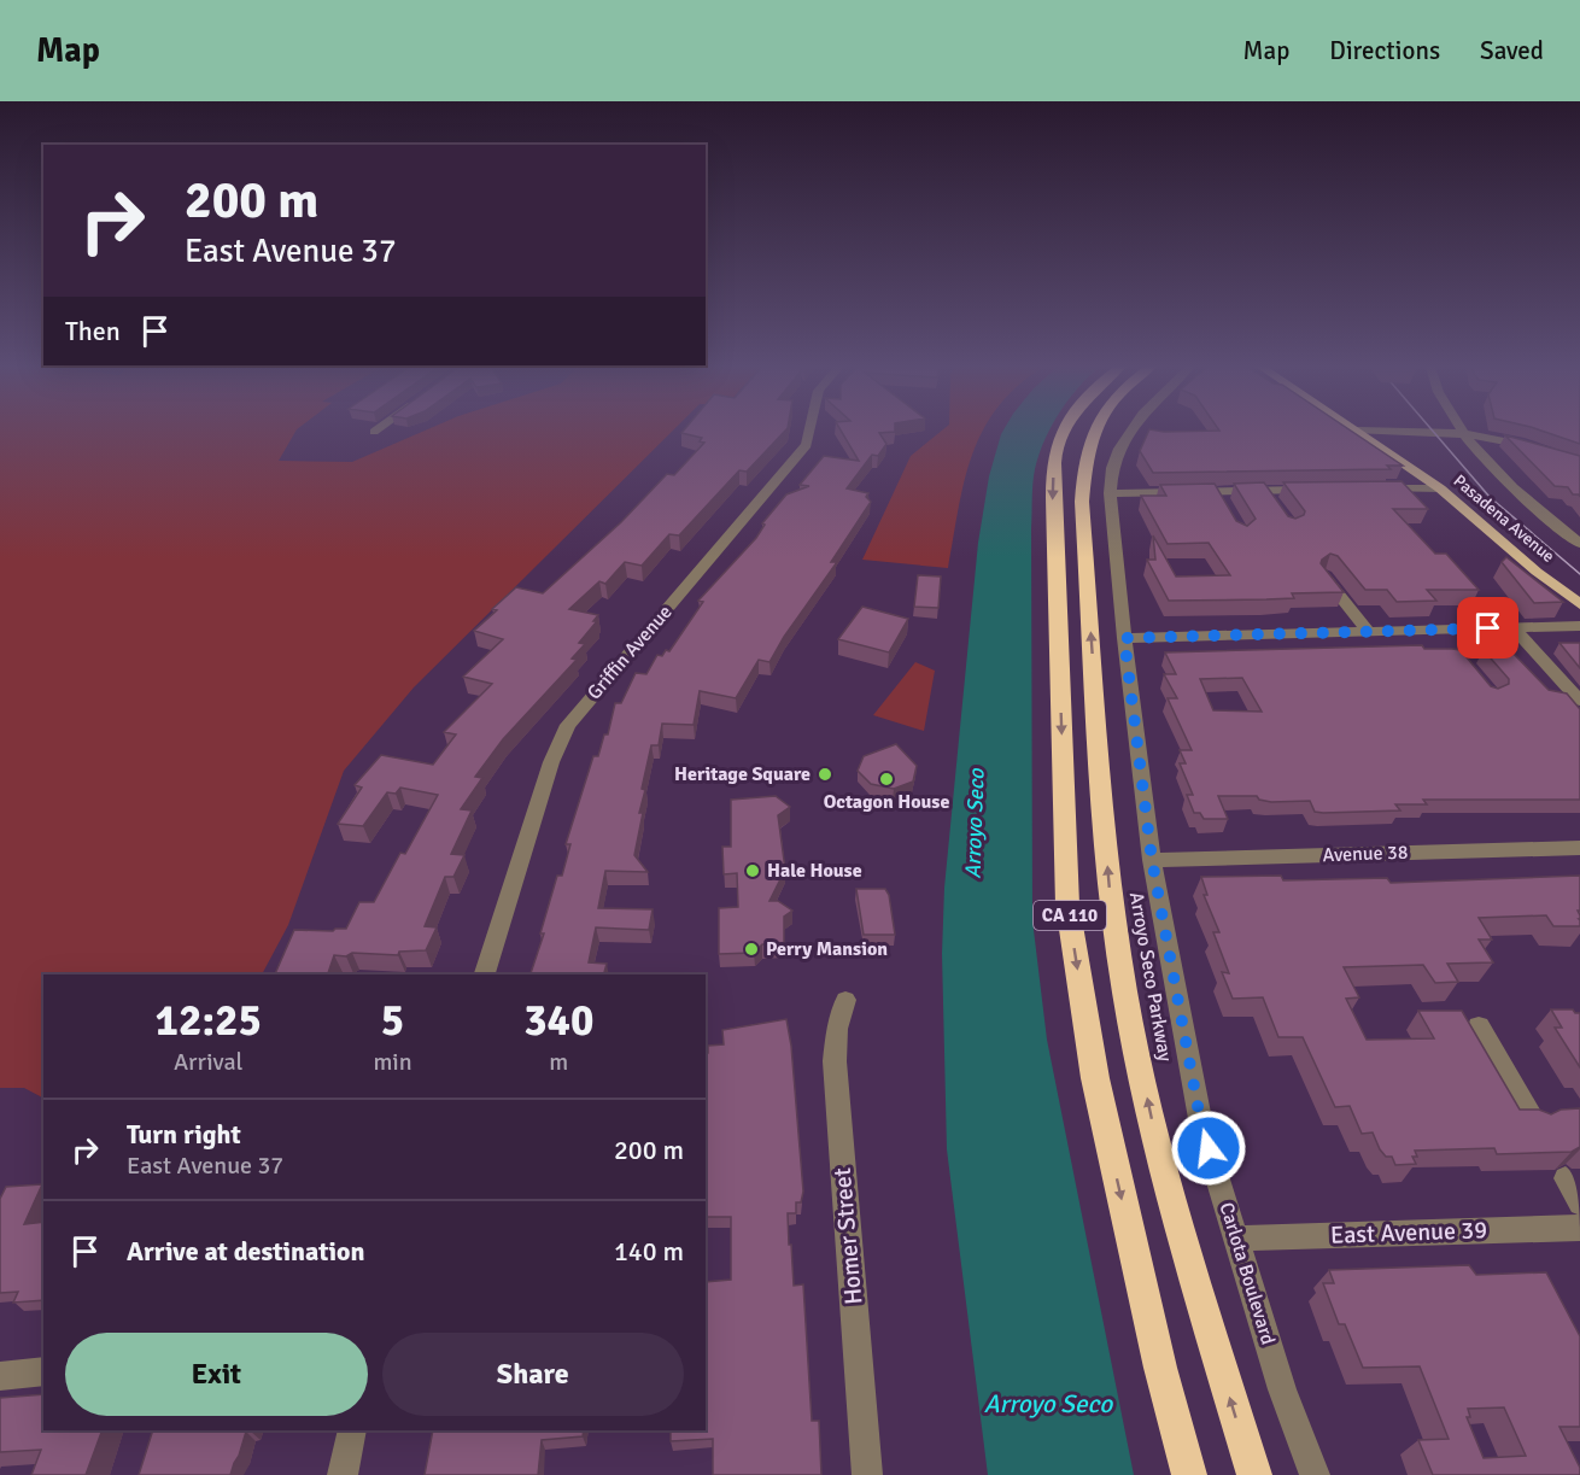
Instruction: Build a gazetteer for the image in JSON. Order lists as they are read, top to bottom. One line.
{"streets":{"highway":["CA 110","Arroyo Seco Parkway"],"main road":["Pasadena Avenue"],"street":["Griffin Avenue","Avenue 38","East Avenue 39","Homer Street","Carlota Boulevard"]},"crossings":[["Avenue 38","Carlota Boulevard"],["East Avenue 39","Carlota Boulevard"]],"water":["Arroyo Seco"],"places":["Heritage Square","Octagon House","Hale House","Perry Mansion"],"page":{"header":"Map","nav":["Map","Directions","Saved"],"turn":["200 m","East Avenue 37"],"then":"Then","eta":["12:25","Arrival","5","min","340","m"],"list":[{"name":"Turn right","note":"East Avenue 37","value":"200 m"},{"name":"Arrive at destination","value":"140 m"}],"buttons":["Exit","Share"]}}
